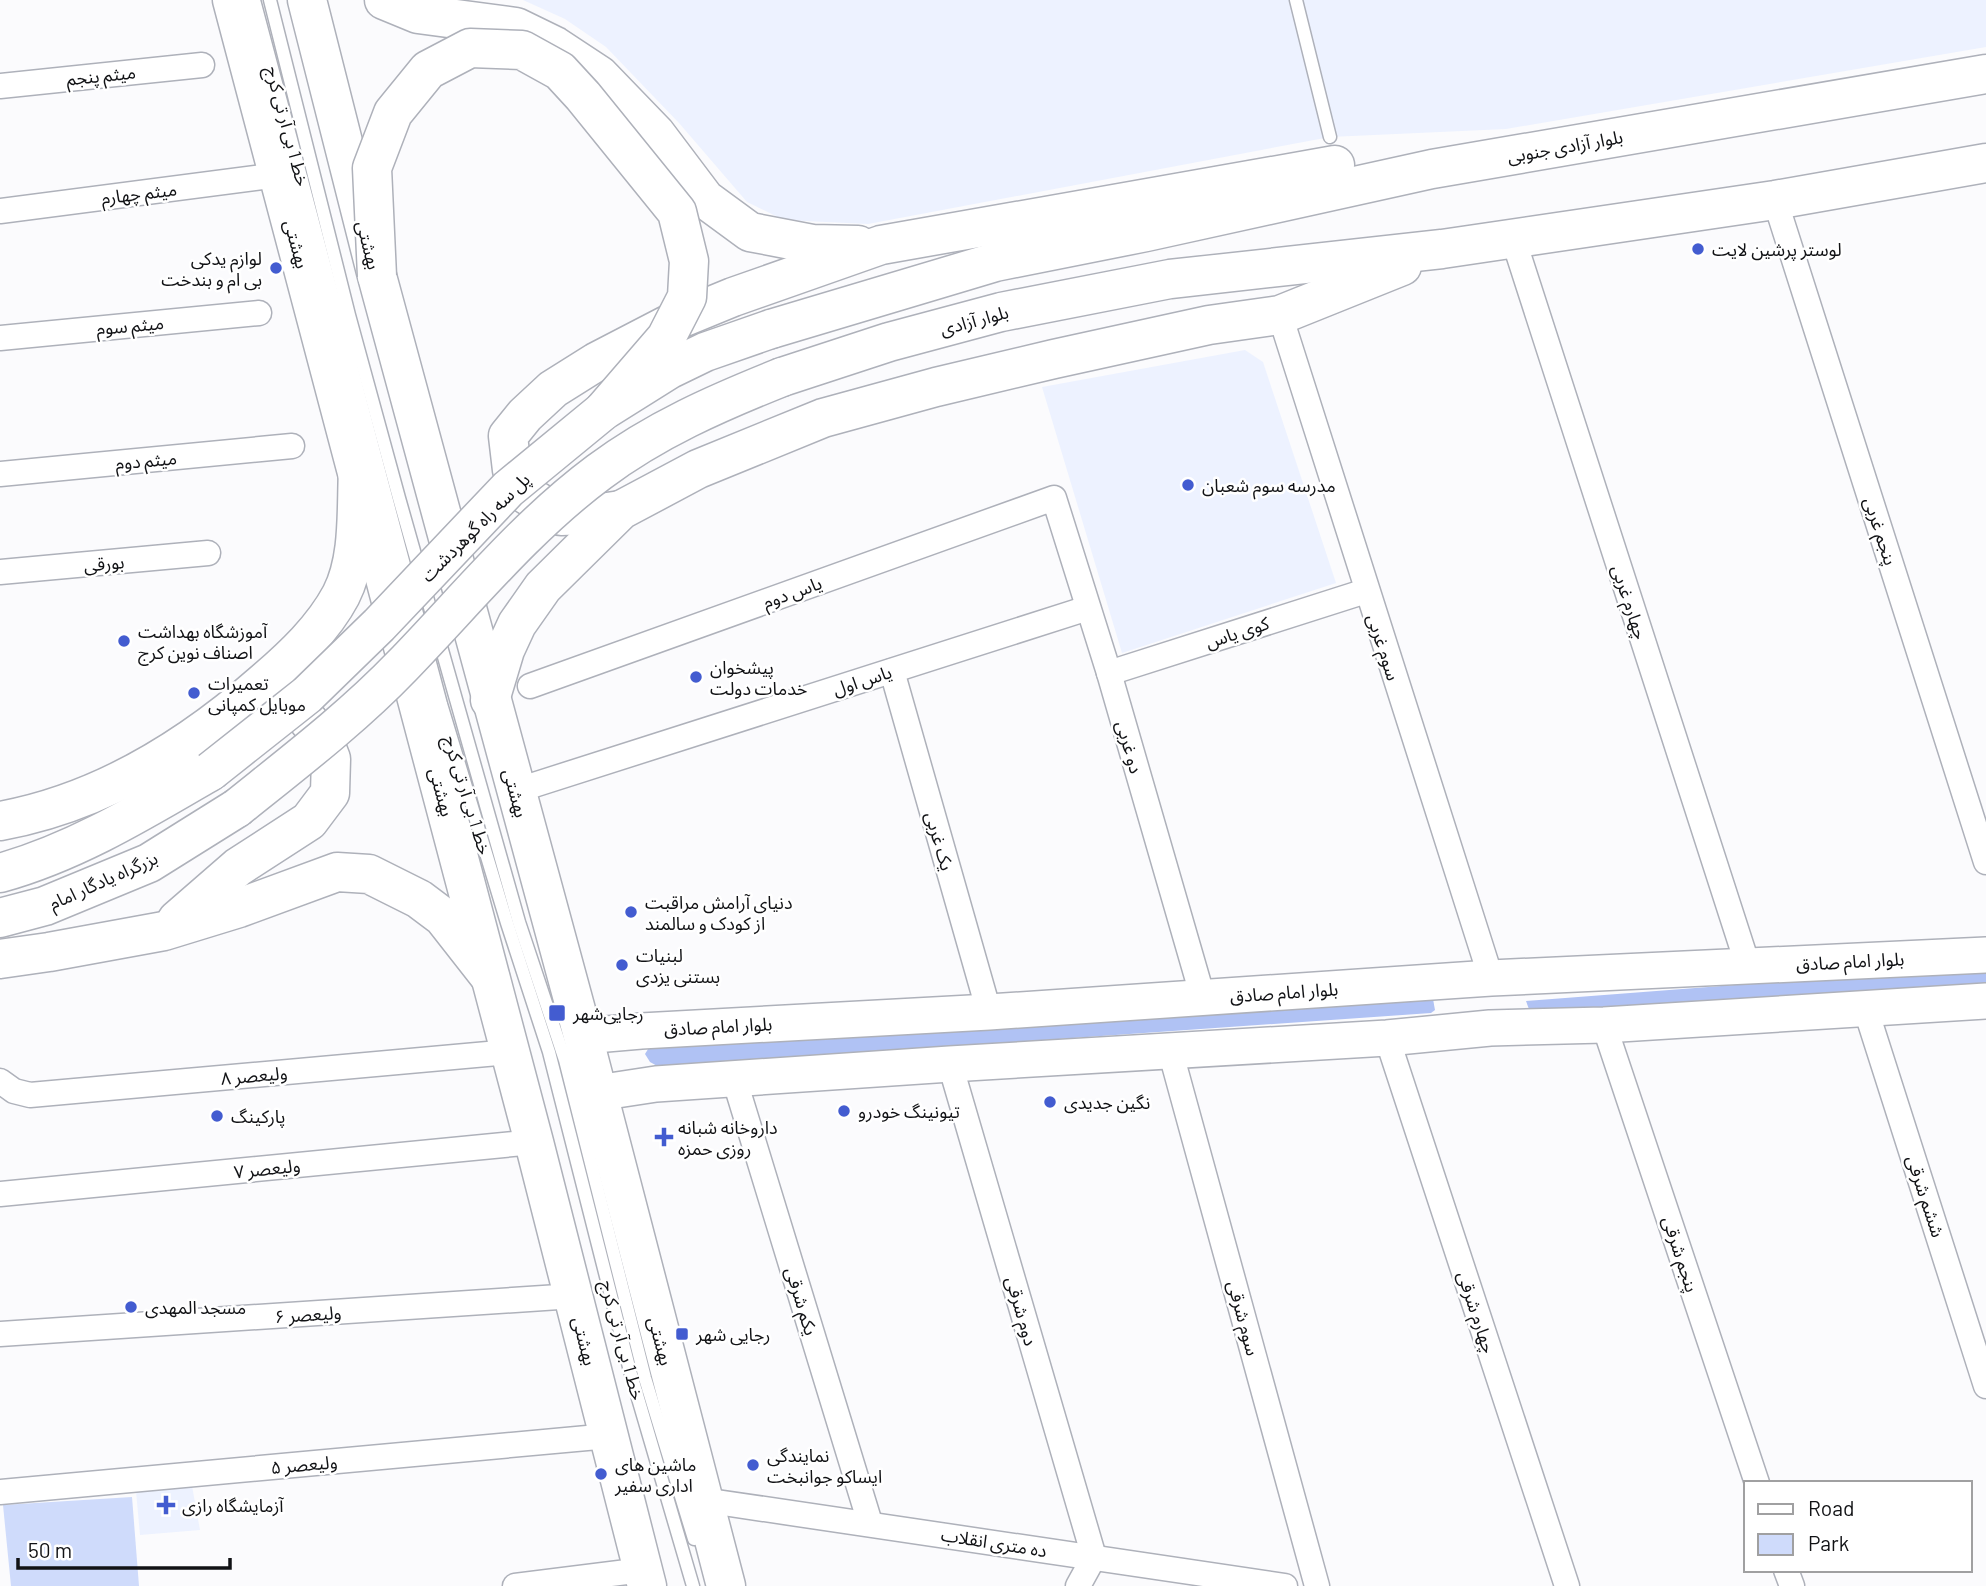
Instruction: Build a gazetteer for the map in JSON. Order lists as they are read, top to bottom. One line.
{"streets":{"main road":["بلوار آزادی جنوبی","بهشتی","بهشتى","بلوار آزادی","پل سه راه گوهردشت","بزرگراه یادگار امام","بلوار امام صادق"],"street":["میثم پنجم","میثم چهارم","میثم سوم","میثم دوم","پنجم غربی","بورقی","یاس دوم","چهارم غربی","کوی یاس","سوم غربی","یاس اول","دو غربی","یک غربی","ولیعصر ۸","ولیعصر ۷","ششم شرقی","پنجم شرقی","یکم شرقی","دوم شرقی","چهارم شرقی","ولیعصر ۶","سوم شرقی","ولیعصر ۵","ده متری انقلاب"],"lane":["خط 1 بی آر تی کرج"]},"crossings":[["بلوار آزادی جنوبی","پل سه راه گوهردشت"],["میثم چهارم","بهشتی"],["بهشتی","ولیعصر ۸"],["بهشتی","ولیعصر ۷"],["بهشتی","ولیعصر ۶"],["بهشتی","ولیعصر ۵"],["بهشتى","یاس اول"],["بهشتى","بلوار امام صادق"],["بهشتى","ده متری انقلاب"],["بلوار آزادی","بزرگراه یادگار امام"],["یاس دوم","دو غربی"],["چهارم غربی","بلوار امام صادق"],["کوی یاس","سوم غربی"],["کوی یاس","دو غربی"],["سوم غربی","بلوار امام صادق"],["یاس اول","دو غربی"],["یاس اول","یک غربی"],["دو غربی","بلوار امام صادق"],["یک غربی","بلوار امام صادق"],["یکم شرقی","ده متری انقلاب"],["دوم شرقی","ده متری انقلاب"]],"places":{"other":["لوستر پرشين لايت","لوازم یدکی بی ام و بندخت","مدرسه سوم شعبان","آموزشگاه بهداشت اصناف نوین کرج","پیشخوان خدمات دولت","تعمیرات موبایل کمپانی","دنیای آرامش مراقبت از کودک و سالمند","لبنیات بستنی یزدی","نگین جدیدی","تیونینگ خودرو","پارکینگ","مسجد المهدی","نمایندگی ایساکو جوانبخت","ماشین های اداری سفیر"],"transit":["رجایی‌شهر","رجایی شهر"],"health":["داروخانه شبانه روزی حمزه","آزمایشگاه رازی"]},"legend":["Road","Park"],"scale_bar":"50 m"}
